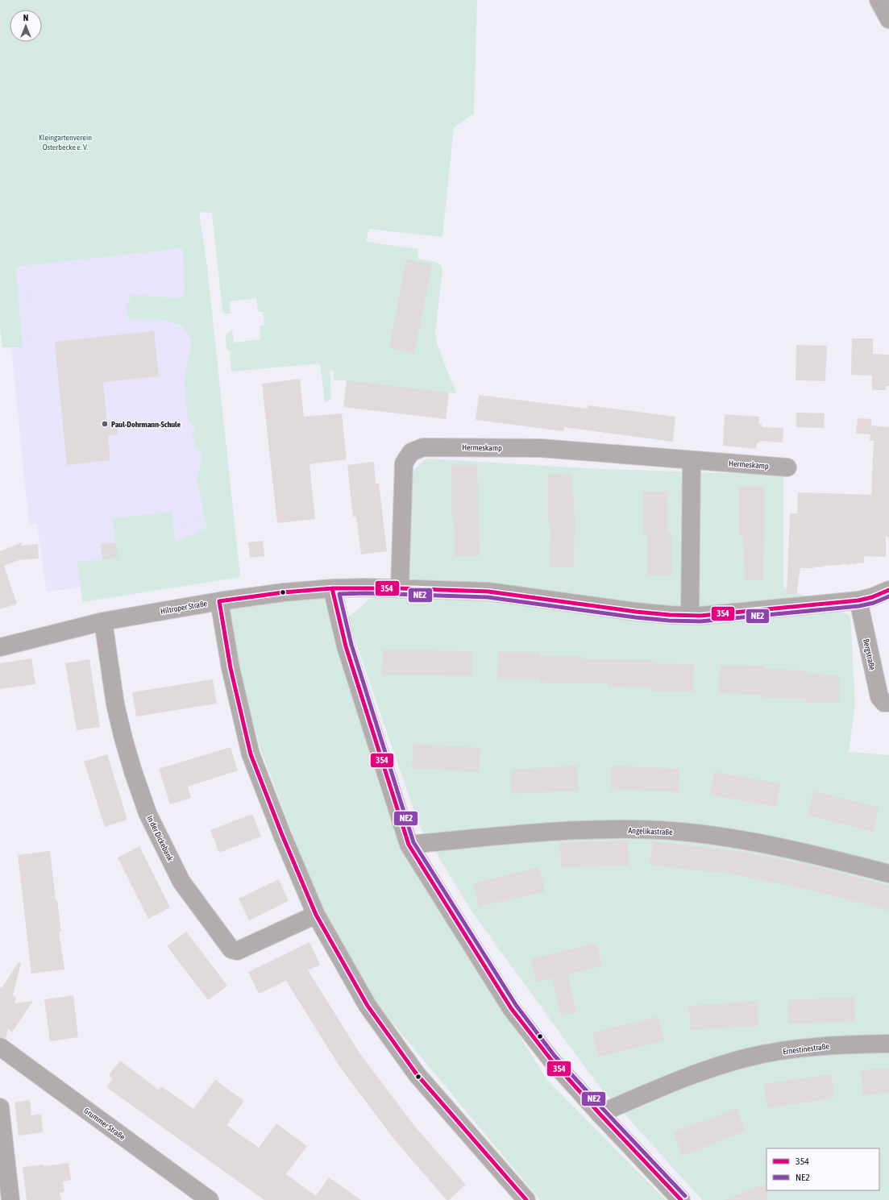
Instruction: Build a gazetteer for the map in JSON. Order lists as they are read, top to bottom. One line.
{"streets":{"street":["Hermeskamp","Hiltroper Straße","Bergstraße","Angelikastraße","In der Dickebank","Ernestinestraße","Grummer Straße"]},"crossings":[["Hermeskamp","Hiltroper Straße"],["Hiltroper Straße","Bergstraße"],["Hiltroper Straße","In der Dickebank"]],"parks":["Kleingartenverein Osterbecke e. V."],"places":["Paul-Dohrmann-Schule"],"lines":["transit line 354","transit line NE2"],"legend":["354","NE2"],"north":"top"}
